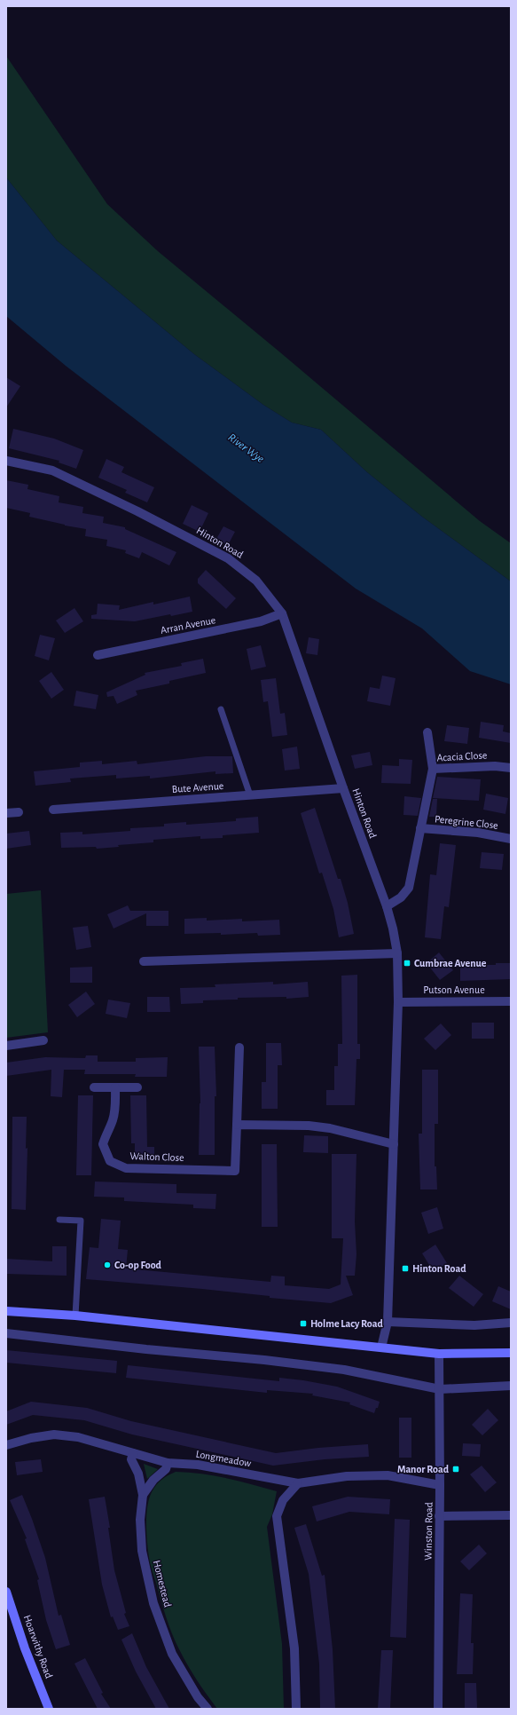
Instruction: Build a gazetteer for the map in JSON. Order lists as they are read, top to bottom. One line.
{"streets":{"street":["Hinton Road","Arran Avenue","Acacia Close","Bute Avenue","Peregrine Close","Putson Avenue","Walton Close","Longmeadow","Winston Road","Homestead","Hoarwithy Road"]},"crossings":[["Hinton Road","Arran Avenue"],["Hinton Road","Acacia Close"],["Hinton Road","Bute Avenue"],["Hinton Road","Putson Avenue"],["Acacia Close","Peregrine Close"],["Longmeadow","Winston Road"],["Longmeadow","Homestead"]],"water":["River Wye"],"places":{"transit":["Cumbrae Avenue","Hinton Road","Holme Lacy Road","Manor Road"],"other":["Co-op Food"]}}
